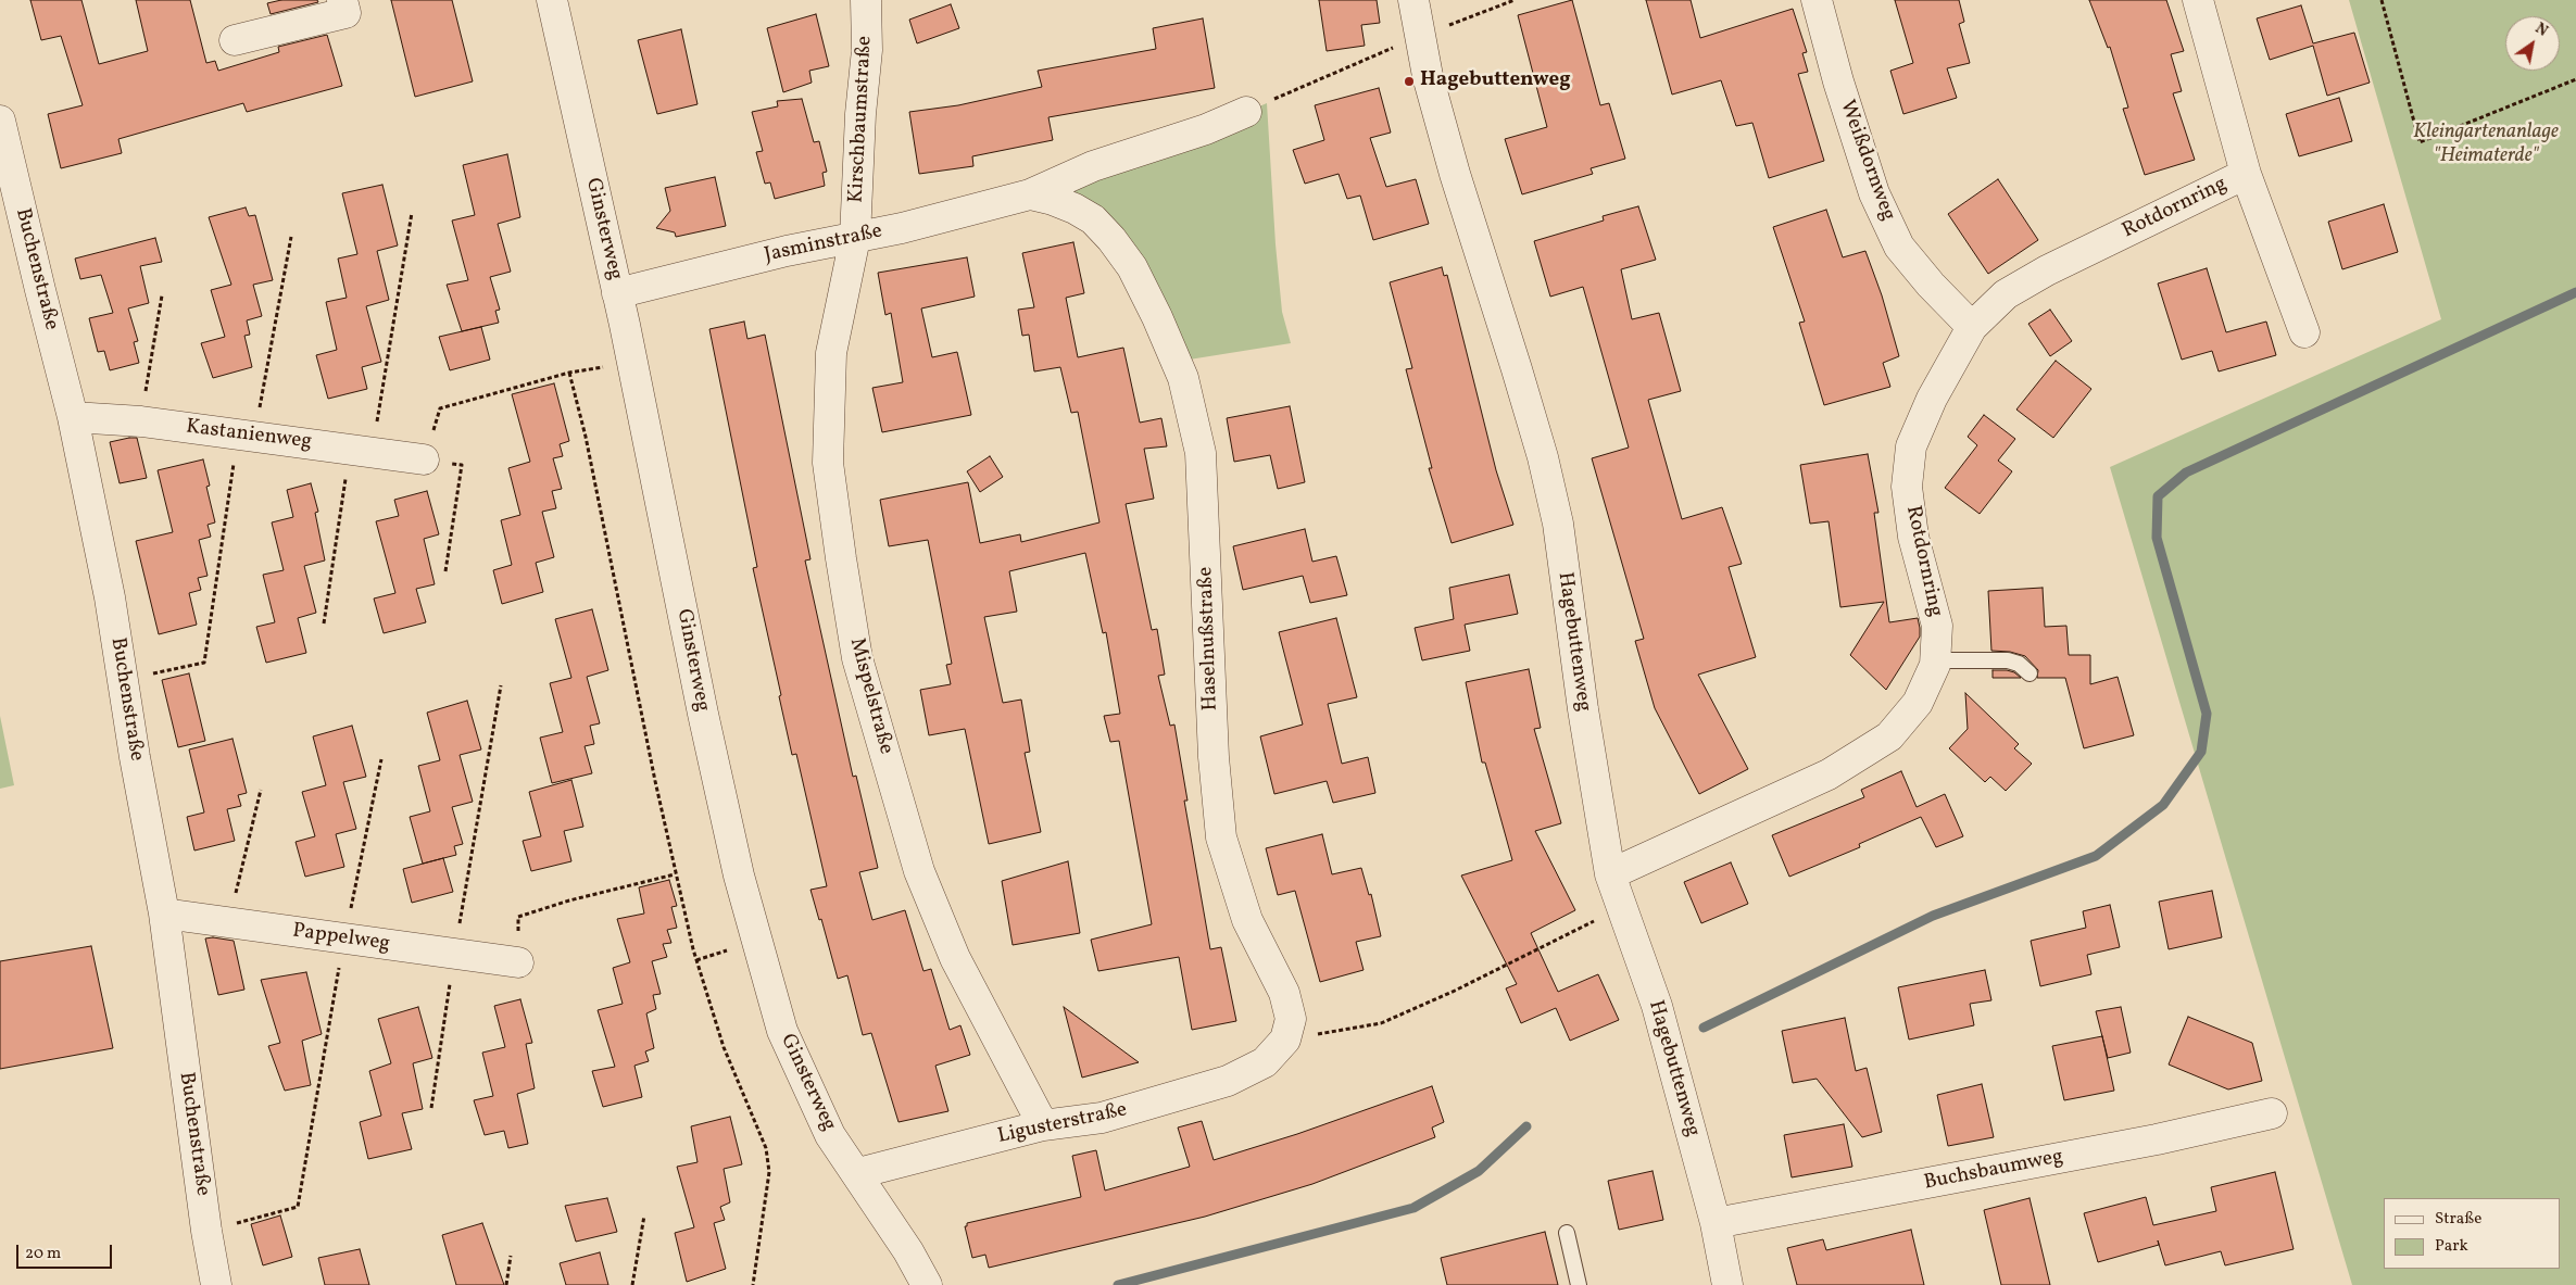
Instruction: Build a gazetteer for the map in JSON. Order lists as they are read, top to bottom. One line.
{"streets":{"street":["Kirschbaumstraße","Weißdornweg","Rotdornring","Ginsterweg","Jasminstraße","Buchenstraße","Kastanienweg","Haselnußstraße","Hagebuttenweg","Mispelstraße","Pappelweg","Ligusterstraße","Buchsbaumweg"]},"crossings":[["Kirschbaumstraße","Jasminstraße"],["Kirschbaumstraße","Mispelstraße"],["Weißdornweg","Rotdornring"],["Rotdornring","Hagebuttenweg"],["Ginsterweg","Jasminstraße"],["Ginsterweg","Ligusterstraße"],["Jasminstraße","Haselnußstraße"],["Jasminstraße","Mispelstraße"],["Buchenstraße","Kastanienweg"],["Buchenstraße","Pappelweg"],["Haselnußstraße","Ligusterstraße"],["Hagebuttenweg","Buchsbaumweg"],["Mispelstraße","Ligusterstraße"]],"parks":["Kleingartenanlage \"Heimaterde\""],"places":["Hagebuttenweg"],"legend":["Straße","Park"],"scale_bar":"20 m","north":"top right"}
